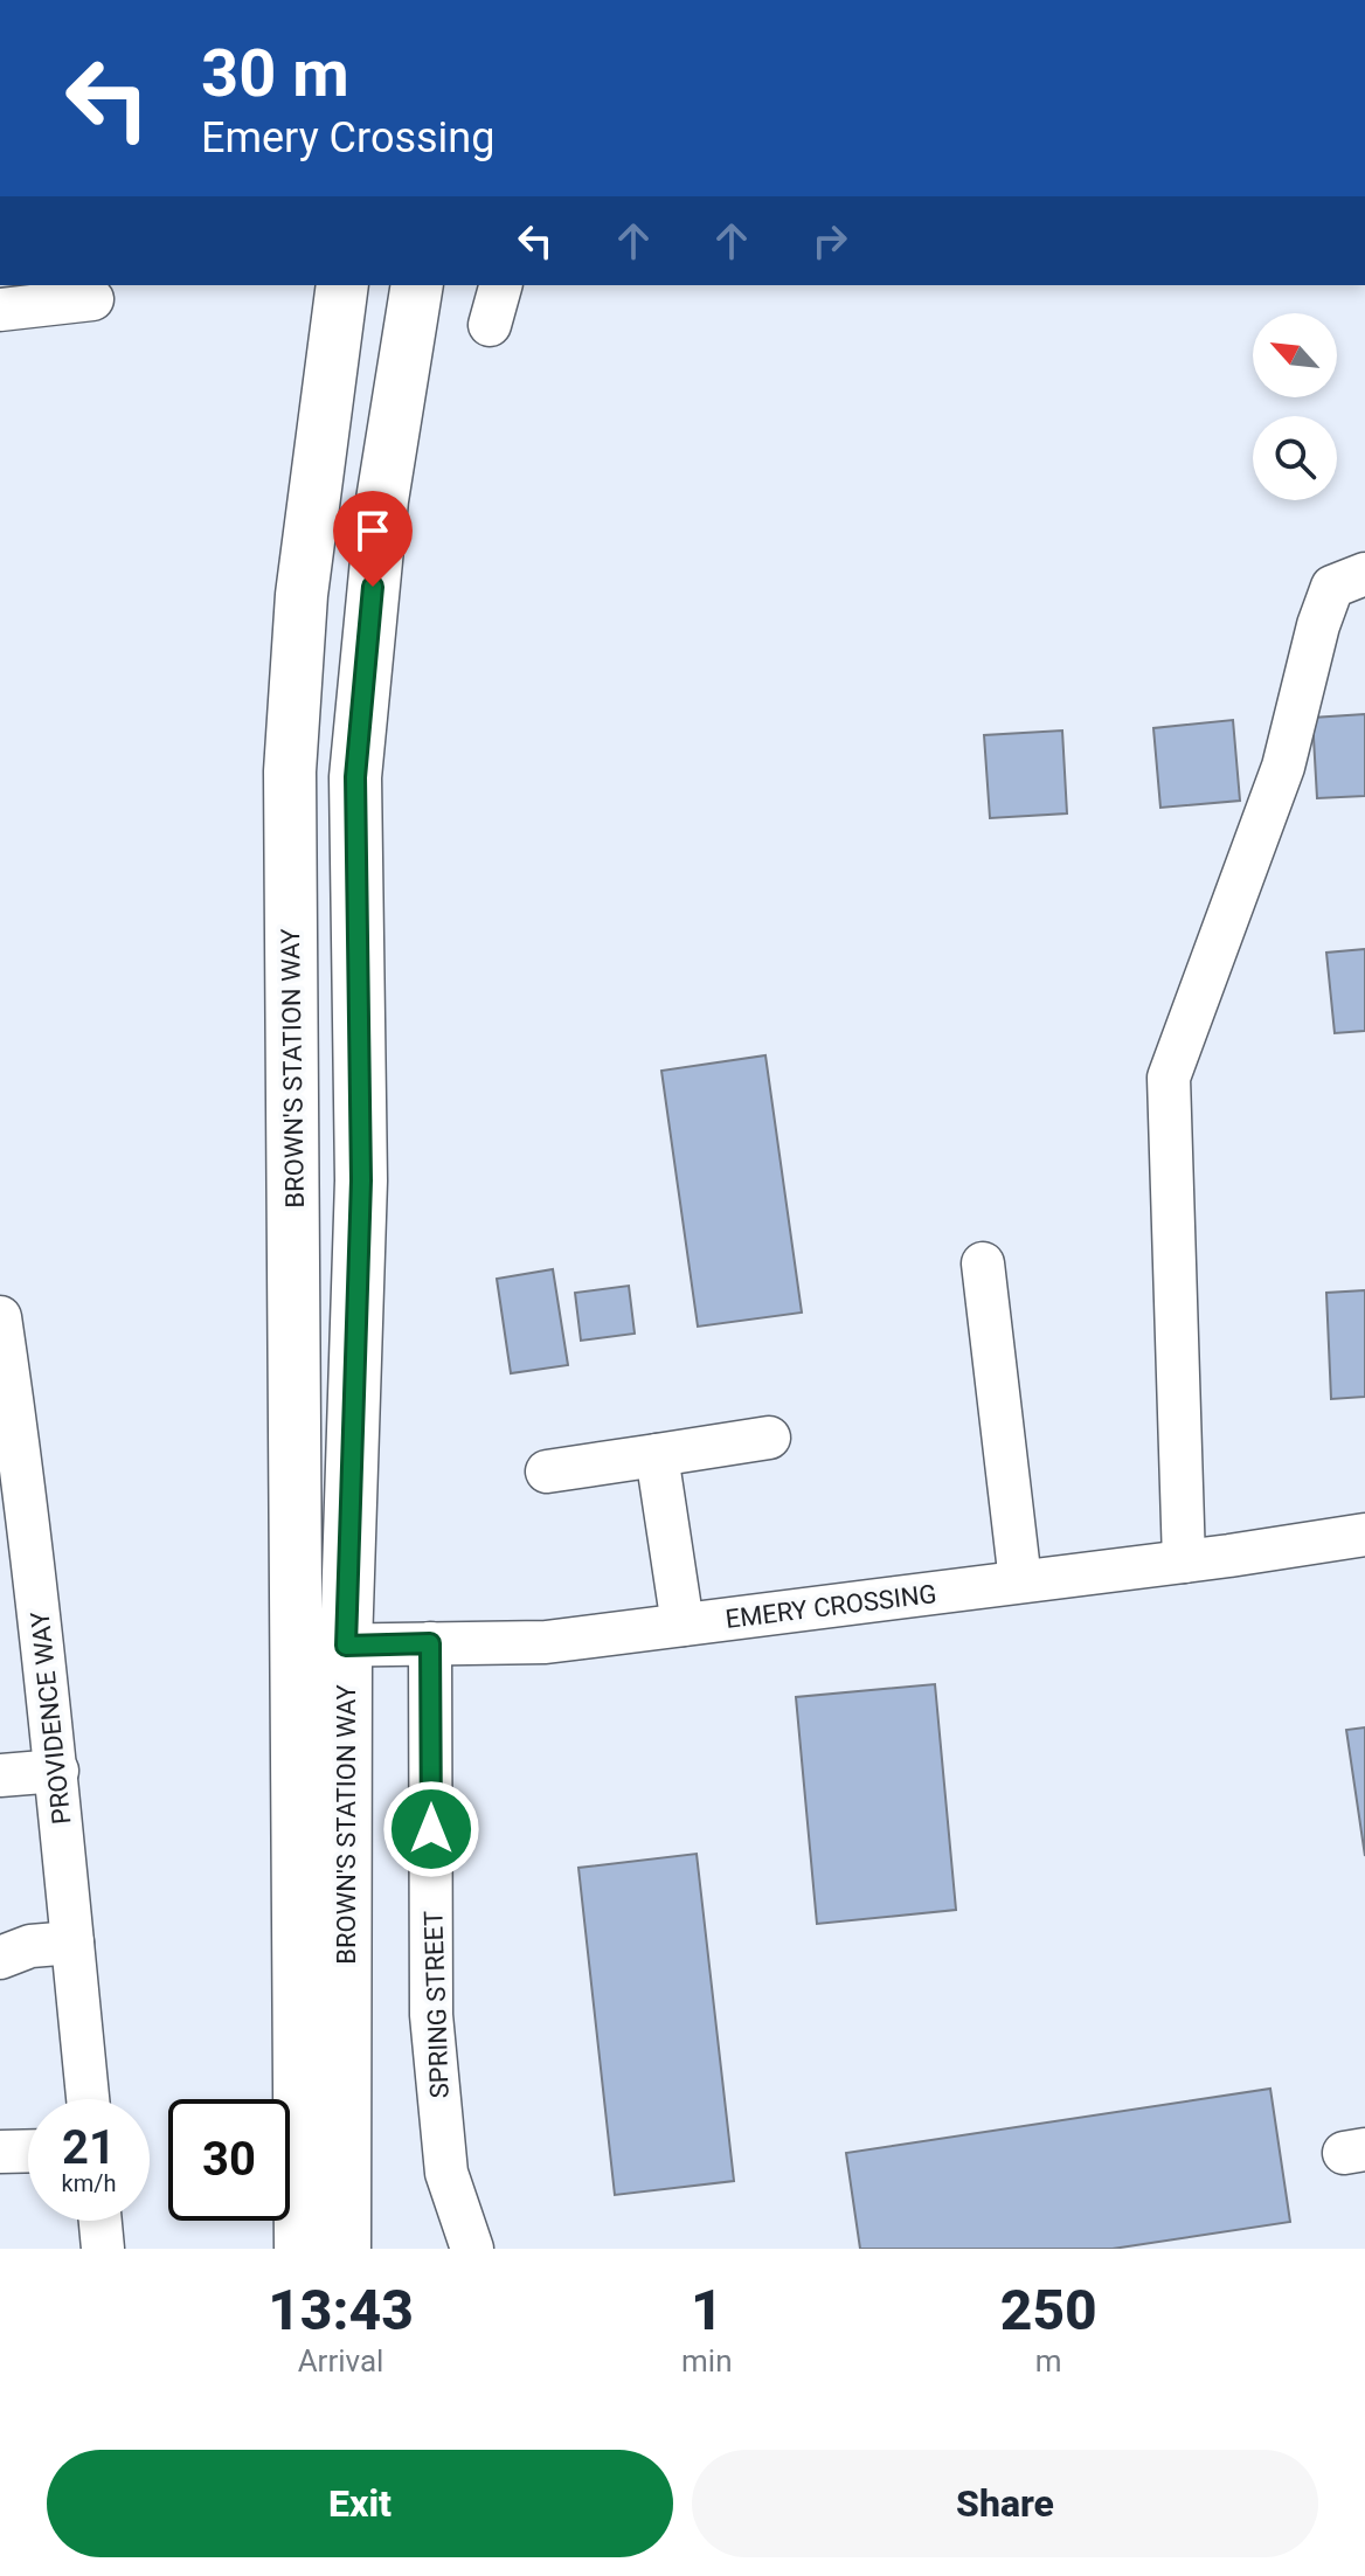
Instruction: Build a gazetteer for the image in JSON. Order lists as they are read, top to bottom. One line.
{"streets":{"main road":["BROWN'S STATION WAY"],"street":["EMERY CROSSING","PROVIDENCE WAY","SPRING STREET"]},"crossings":[["BROWN'S STATION WAY","EMERY CROSSING"],["EMERY CROSSING","SPRING STREET"]],"north":"top left","page":{"turn":["30 m","Emery Crossing"],"speed":"21 km/h","limit":"30","eta":["13:43","Arrival","1","min","250","m"],"buttons":["Exit","Share"]}}
